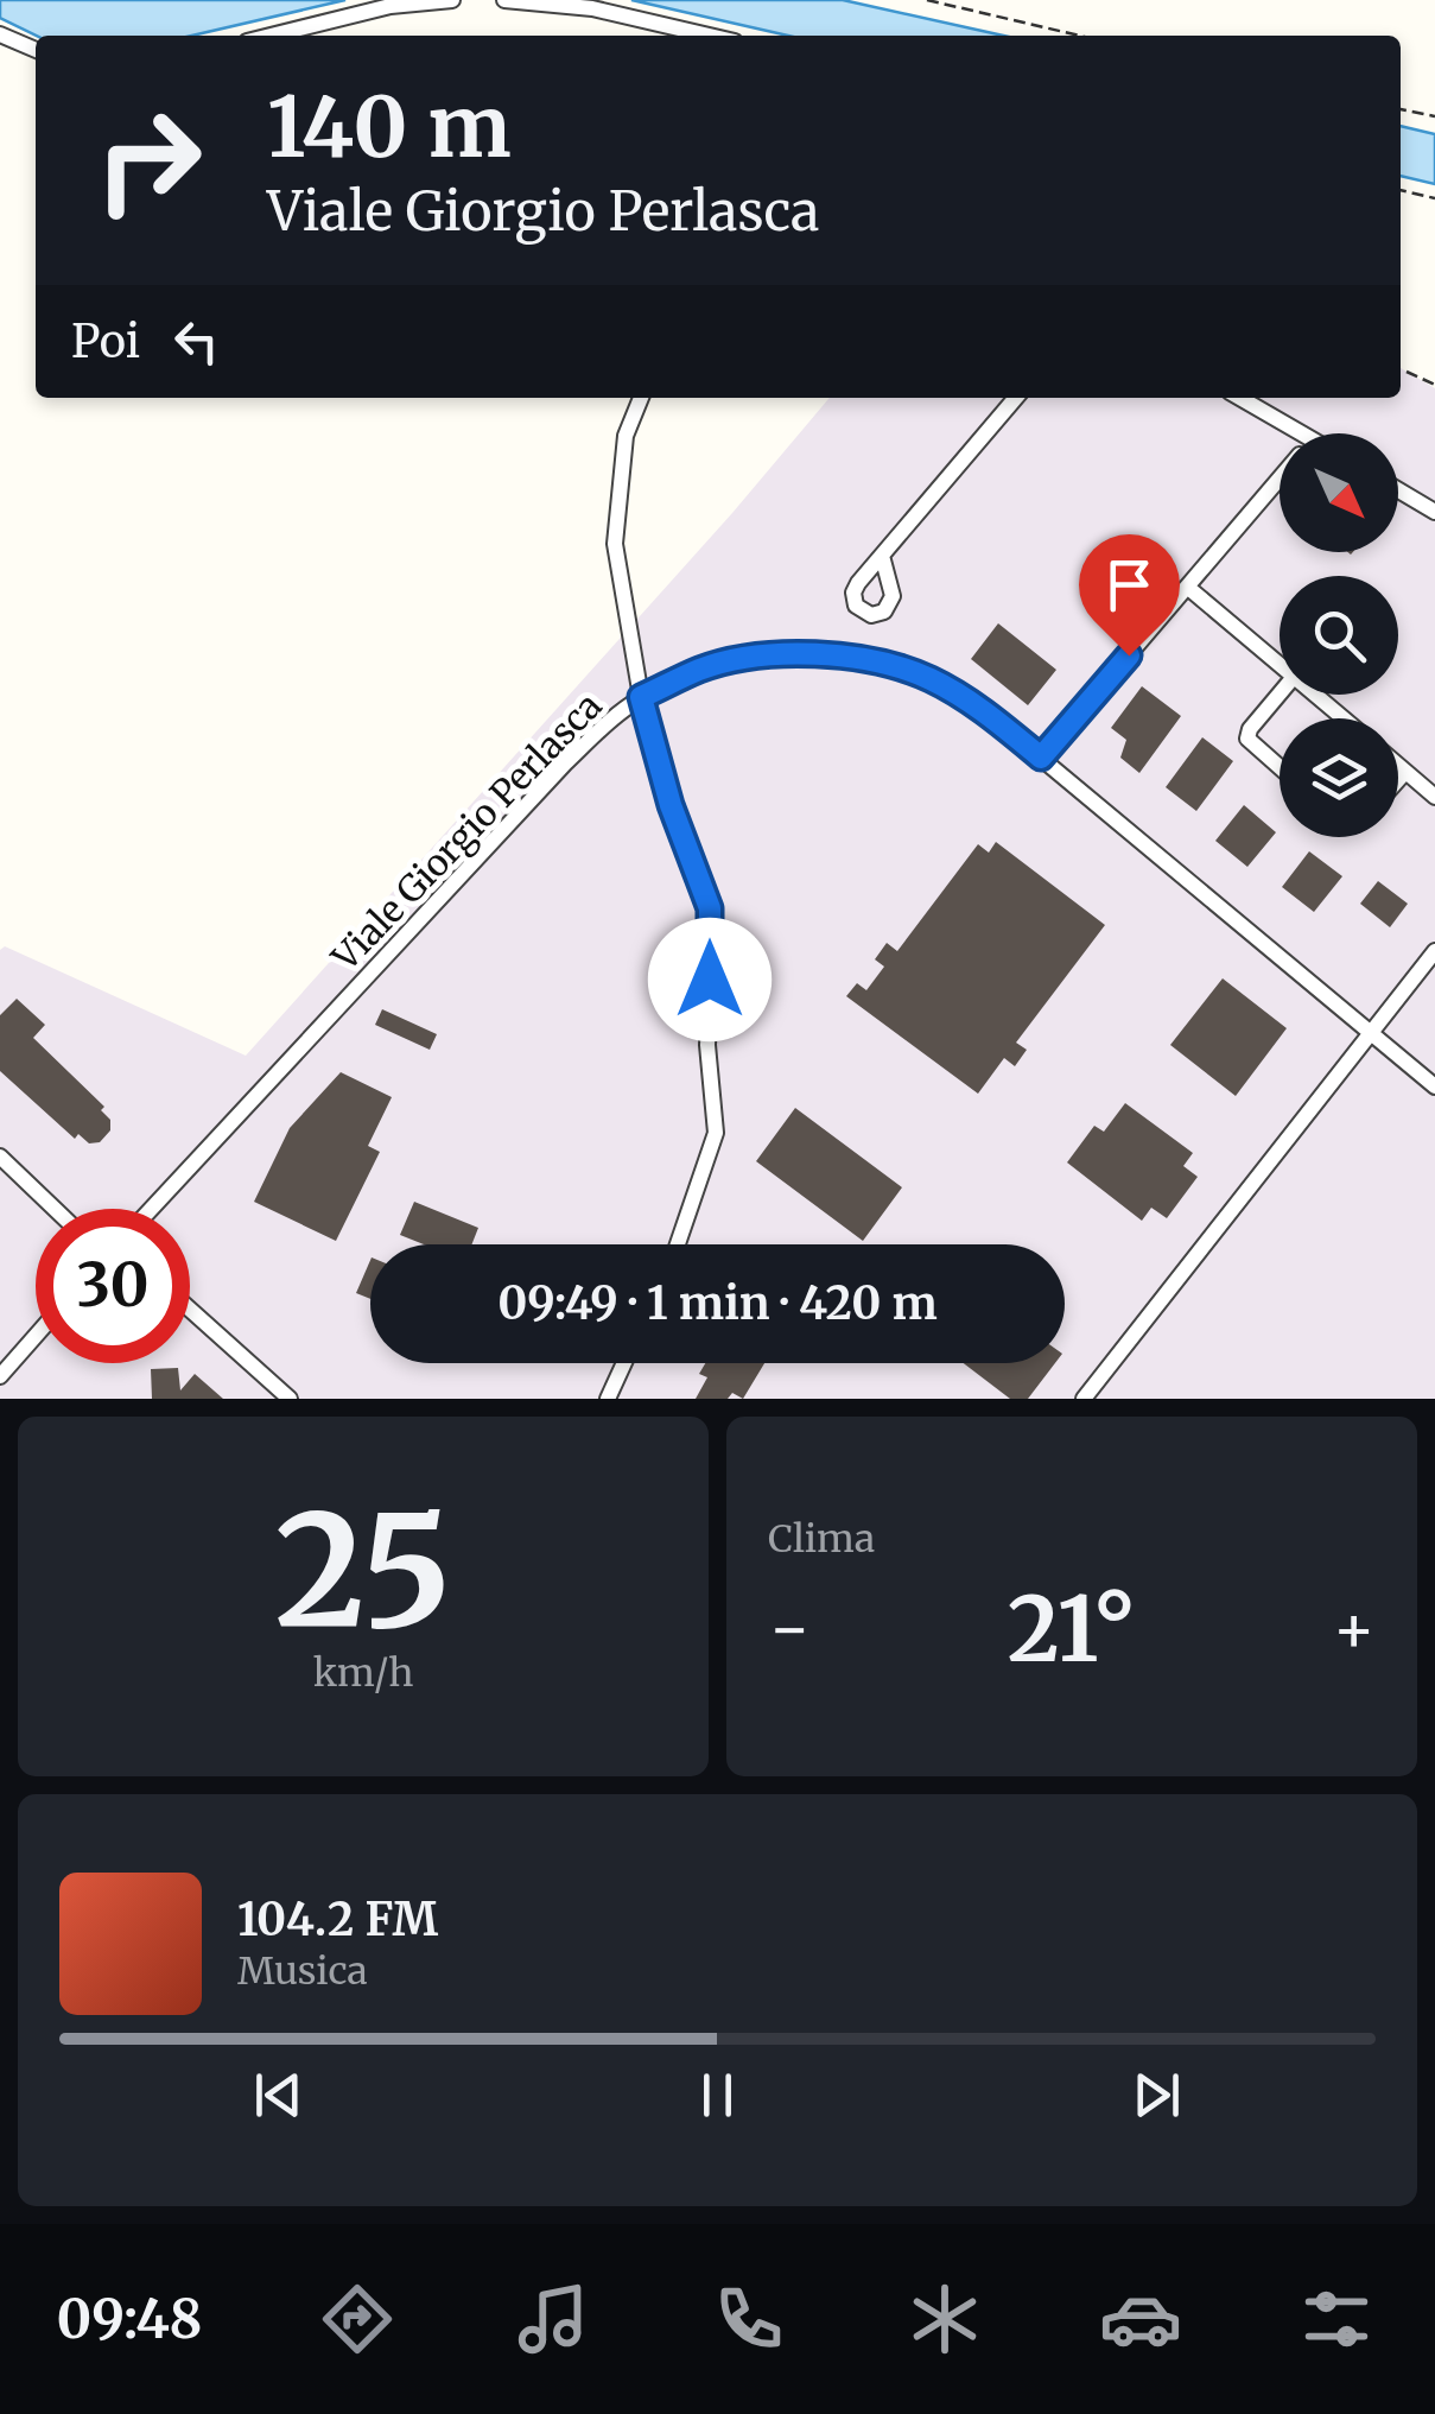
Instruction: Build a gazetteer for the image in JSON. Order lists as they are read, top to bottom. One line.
{"streets":{"street":["Viale Giorgio Perlasca"]},"north":"bottom right","page":{"turn":["140 m","Viale Giorgio Perlasca"],"then":"Poi","limit":"30","trip":"09:49 · 1 min · 420 m","tile":[["25","km/h"],"Clima"],"heat":["−","21°","+"],"song":["104.2 FM","Musica"],"tabs":"09:48"}}
